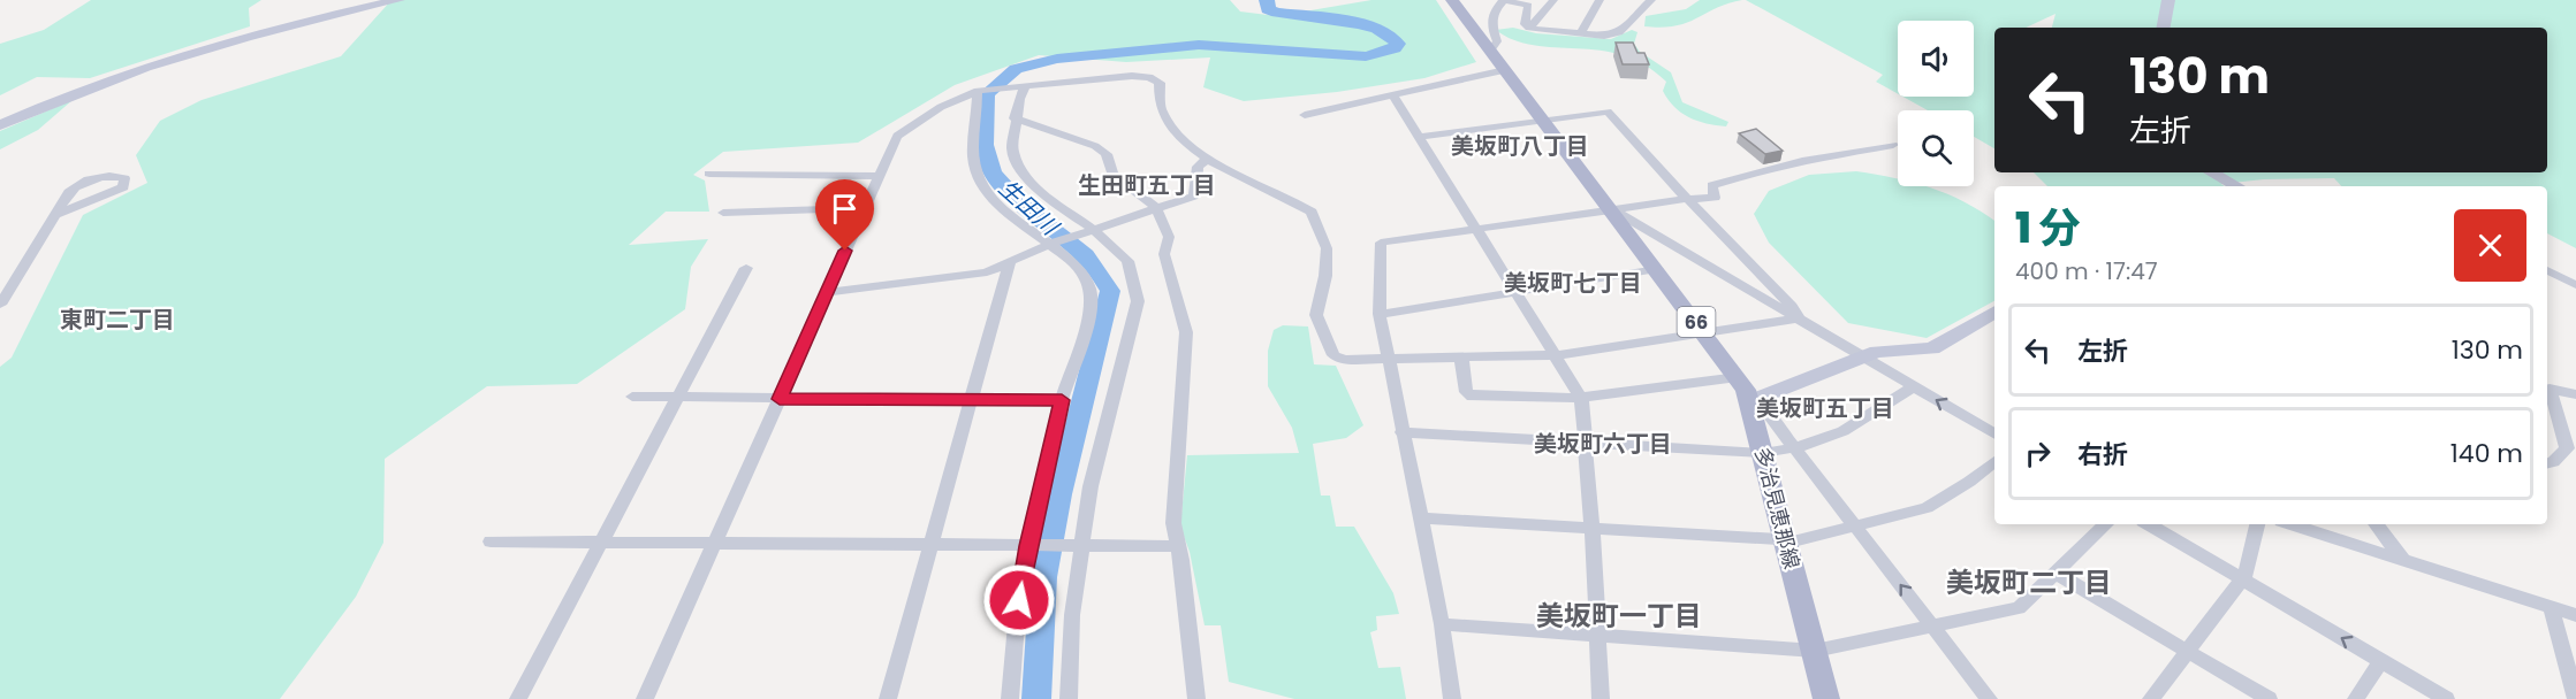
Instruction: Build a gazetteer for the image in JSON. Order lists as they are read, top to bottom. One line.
{"streets":{"main road":["66","多治見恵那線"]},"districts":["美坂町八丁目","生田町五丁目","美坂町七丁目","東町二丁目","美坂町五丁目","美坂町六丁目","美坂町二丁目","美坂町一丁目"],"water":["生田川"],"page":{"turn":["130 m","左折"],"heading":["1 分","400 m · 17:47"],"list":[{"name":"左折","value":"130 m"},{"name":"右折","value":"140 m"}]}}
